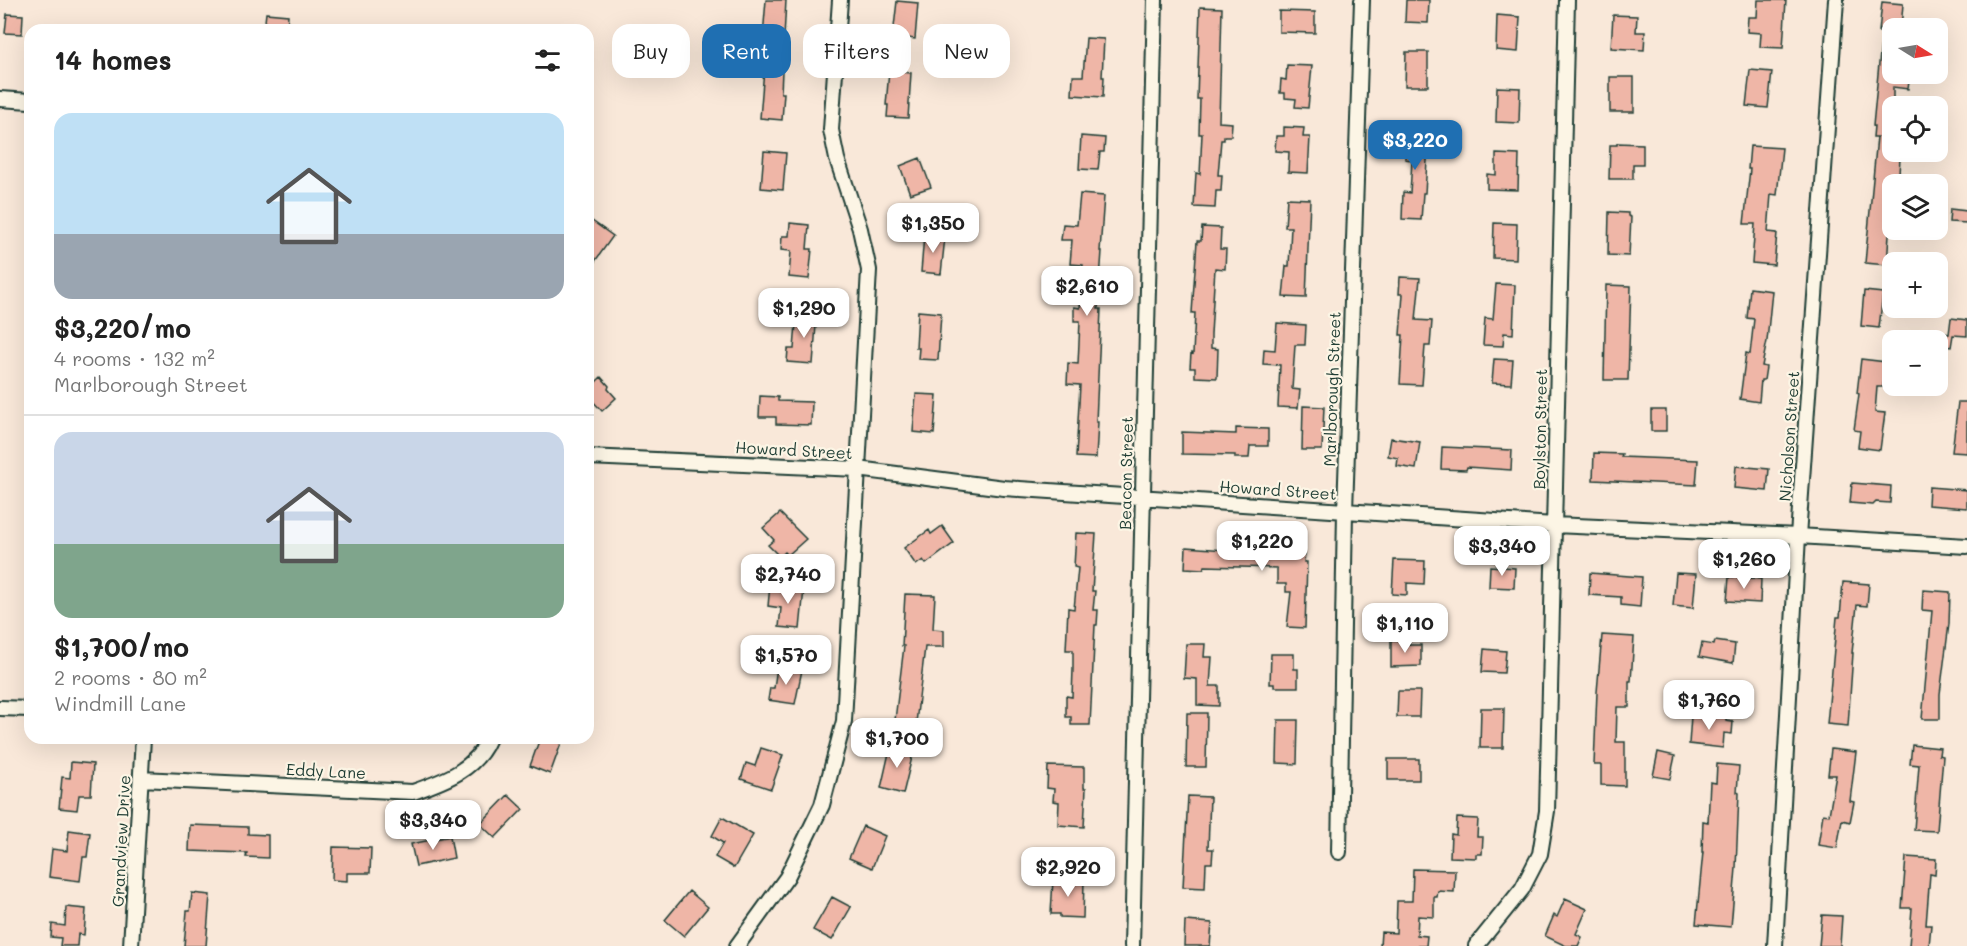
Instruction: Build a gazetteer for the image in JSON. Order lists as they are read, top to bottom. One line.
{"streets":{"street":["Marlborough Street","Boylston Street","Nicholson Street","Howard Street","Beacon Street","Eddy Lane","Grandview Drive"]},"crossings":[["Marlborough Street","Howard Street"],["Boylston Street","Howard Street"],["Nicholson Street","Howard Street"],["Howard Street","Beacon Street"],["Eddy Lane","Grandview Drive"]],"north":"right","page":{"map_buttons":["+","−"],"chip":["Buy","Rent","Filters","New"],"heading":"14 homes","list":[{"name":"$3,220/mo","note":"4 rooms · 132 m² · Marlborough Street"},{"name":"$1,700/mo","note":"2 rooms · 80 m² · Windmill Lane"}],"price":["$3,220","$1,350","$2,610","$1,290","$1,220","$3,340","$1,260","$2,740","$1,110","$1,570","$1,760","$1,700","$3,340","$2,920"]}}
